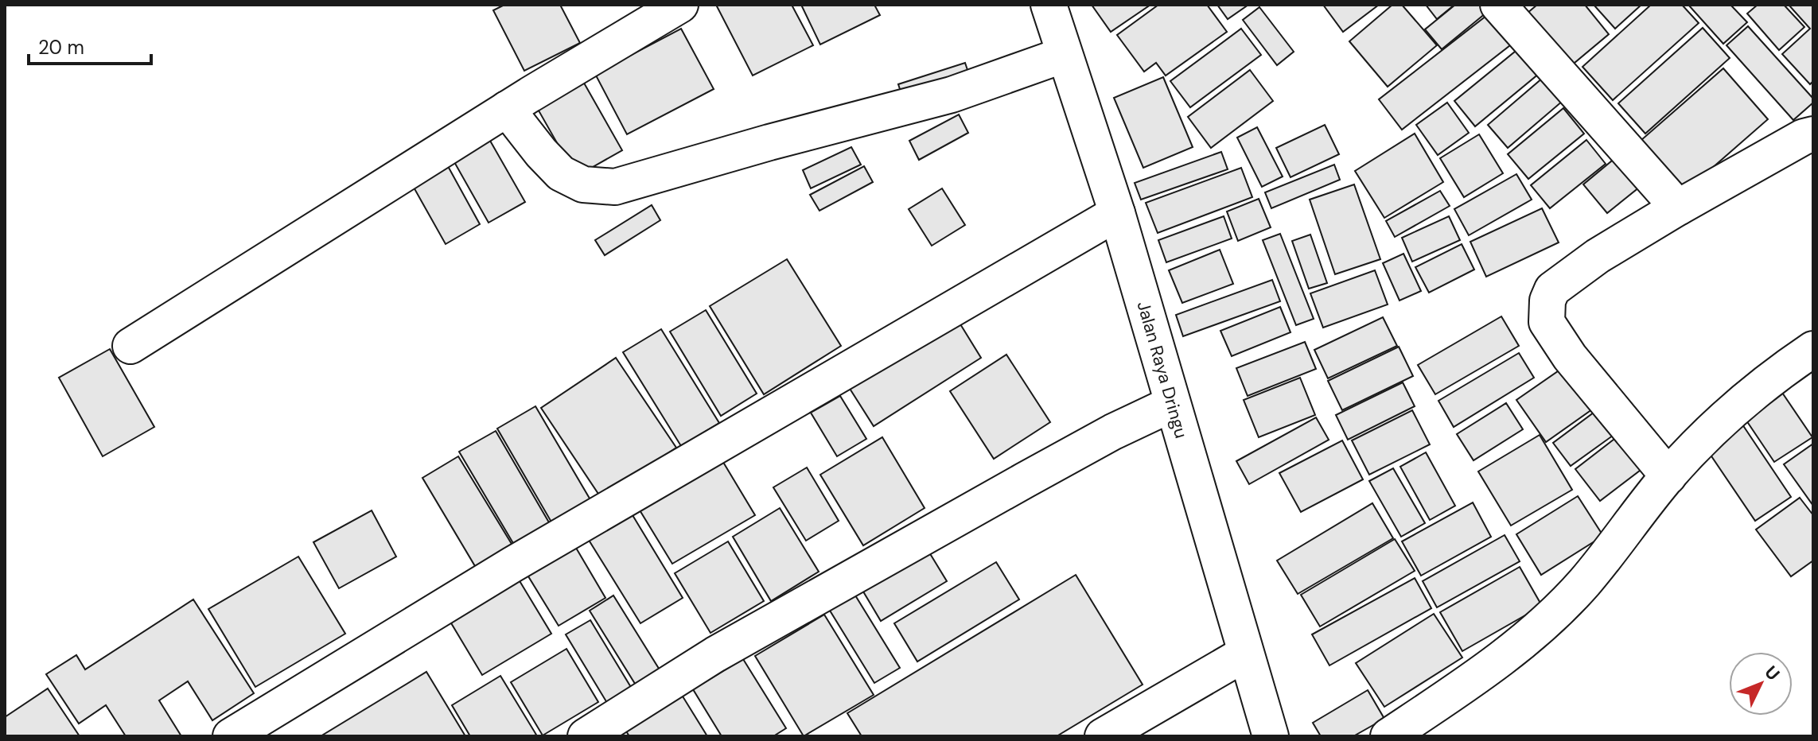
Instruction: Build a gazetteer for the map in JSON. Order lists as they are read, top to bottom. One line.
{"streets":{"main road":["Jalan Raya Dringu"]},"scale_bar":"20 m","north":"top right"}
